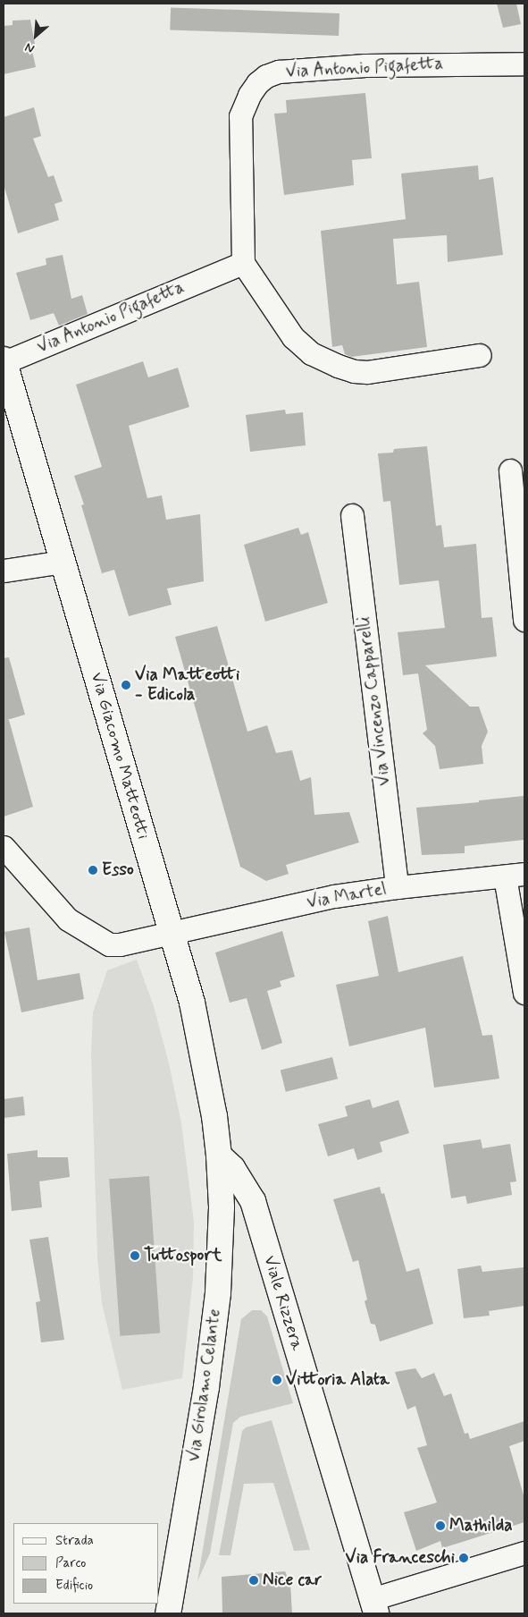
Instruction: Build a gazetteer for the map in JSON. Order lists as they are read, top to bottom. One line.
{"streets":{"main road":["Via Giacomo Matteotti","Viale Rizzera","Via Girolamo Celante"],"street":["Via Antonio Pigafetta","Via Vincenzo Capparelli","Via Martel"]},"crossings":[["Via Antonio Pigafetta","Via Giacomo Matteotti"],["Via Vincenzo Capparelli","Via Martel"],["Via Giacomo Matteotti","Via Martel"],["Via Giacomo Matteotti","Viale Rizzera"],["Via Giacomo Matteotti","Via Girolamo Celante"],["Viale Rizzera","Via Girolamo Celante"]],"places":["Via Matteotti - Edicola","Esso","Tuttosport","Vittoria Alata","Mathilda","Via Franceschi","Nice car"],"legend":["Strada","Parco","Edificio"],"north":"bottom left"}
